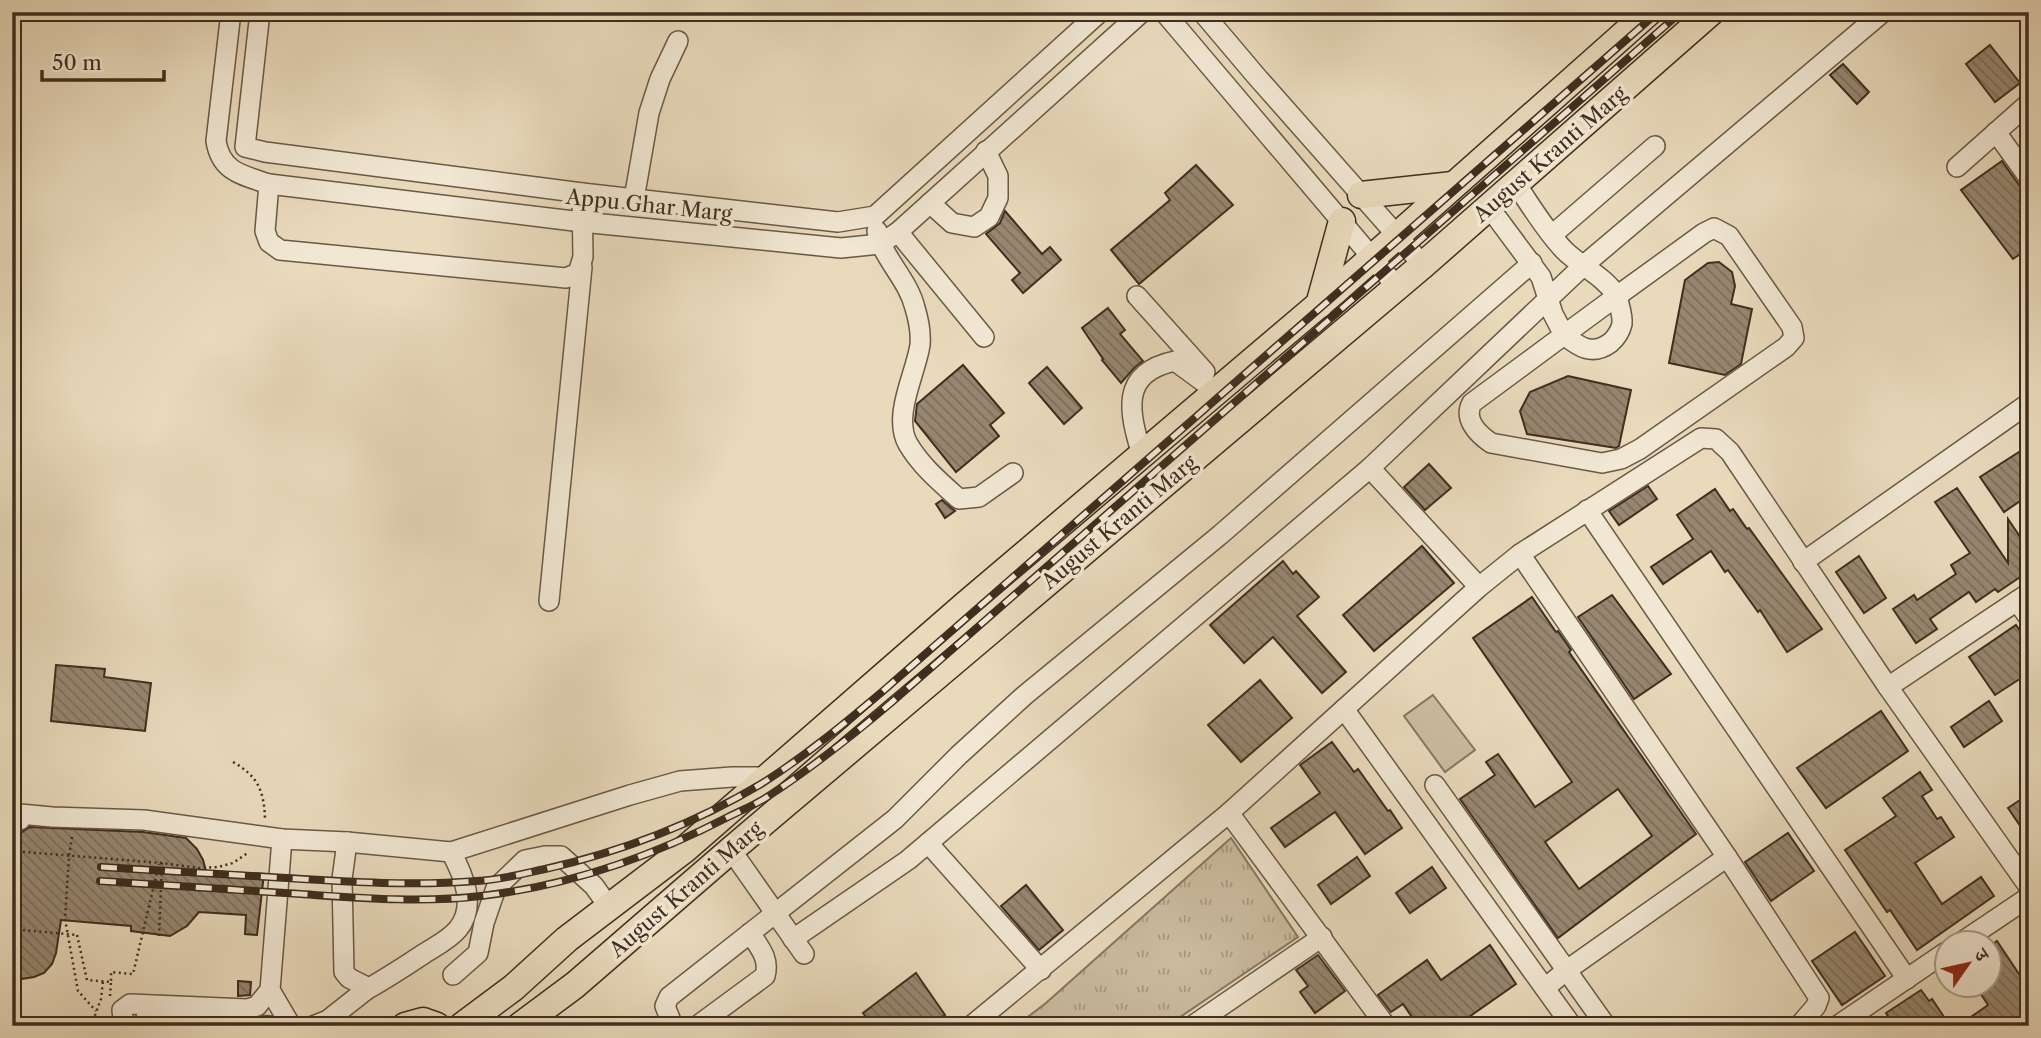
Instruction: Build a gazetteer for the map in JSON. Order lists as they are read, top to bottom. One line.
{"streets":{"main road":["August Kranti Marg"],"street":["Appu Ghar Marg"]},"scale_bar":"50 m","north":"top right"}
